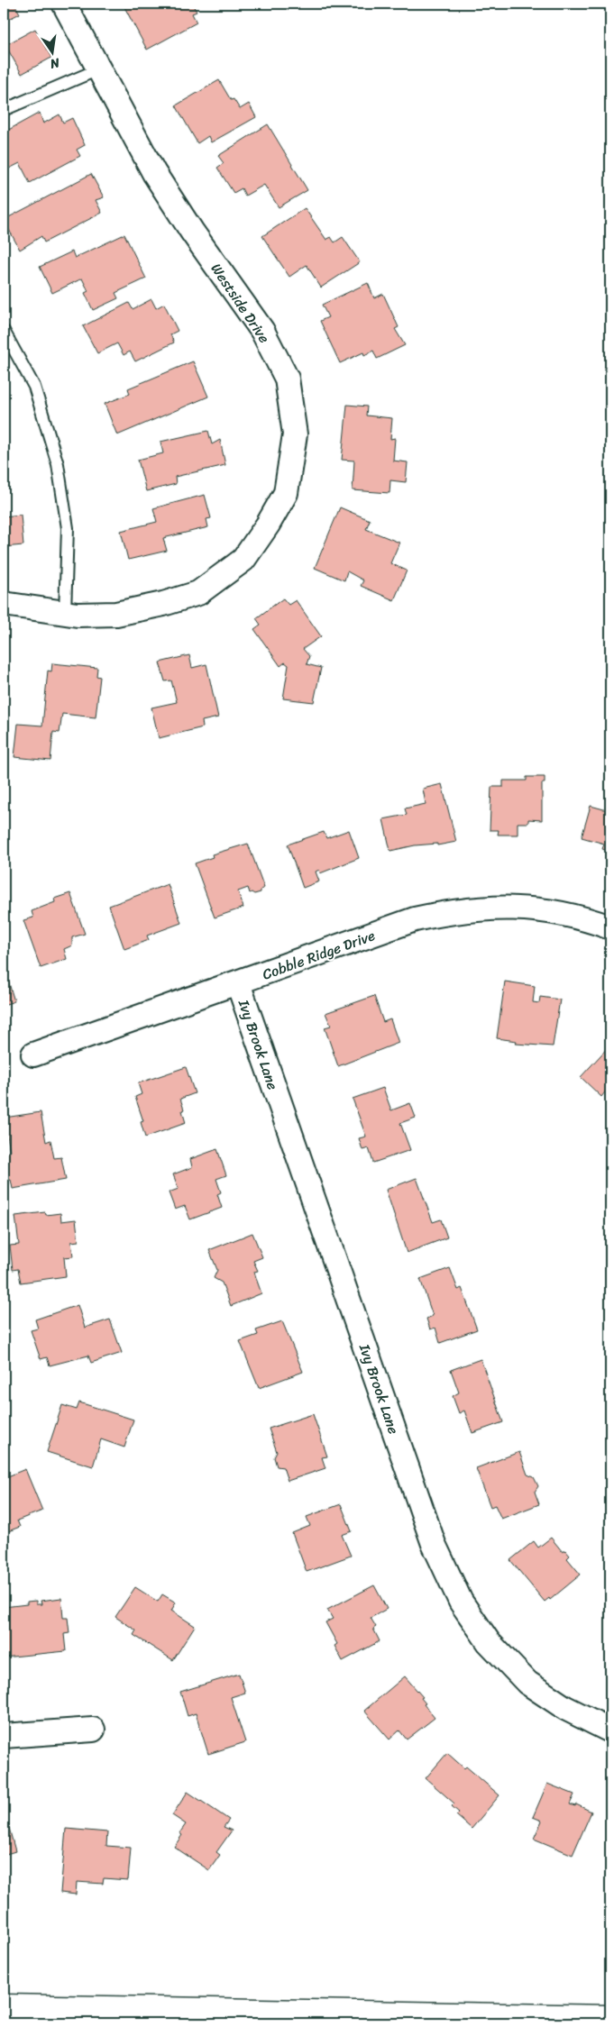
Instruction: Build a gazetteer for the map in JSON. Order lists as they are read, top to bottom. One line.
{"streets":{"street":["Westside Drive","Cobble Ridge Drive","Ivy Brook Lane"]},"crossings":[["Cobble Ridge Drive","Ivy Brook Lane"]],"north":"bottom"}
